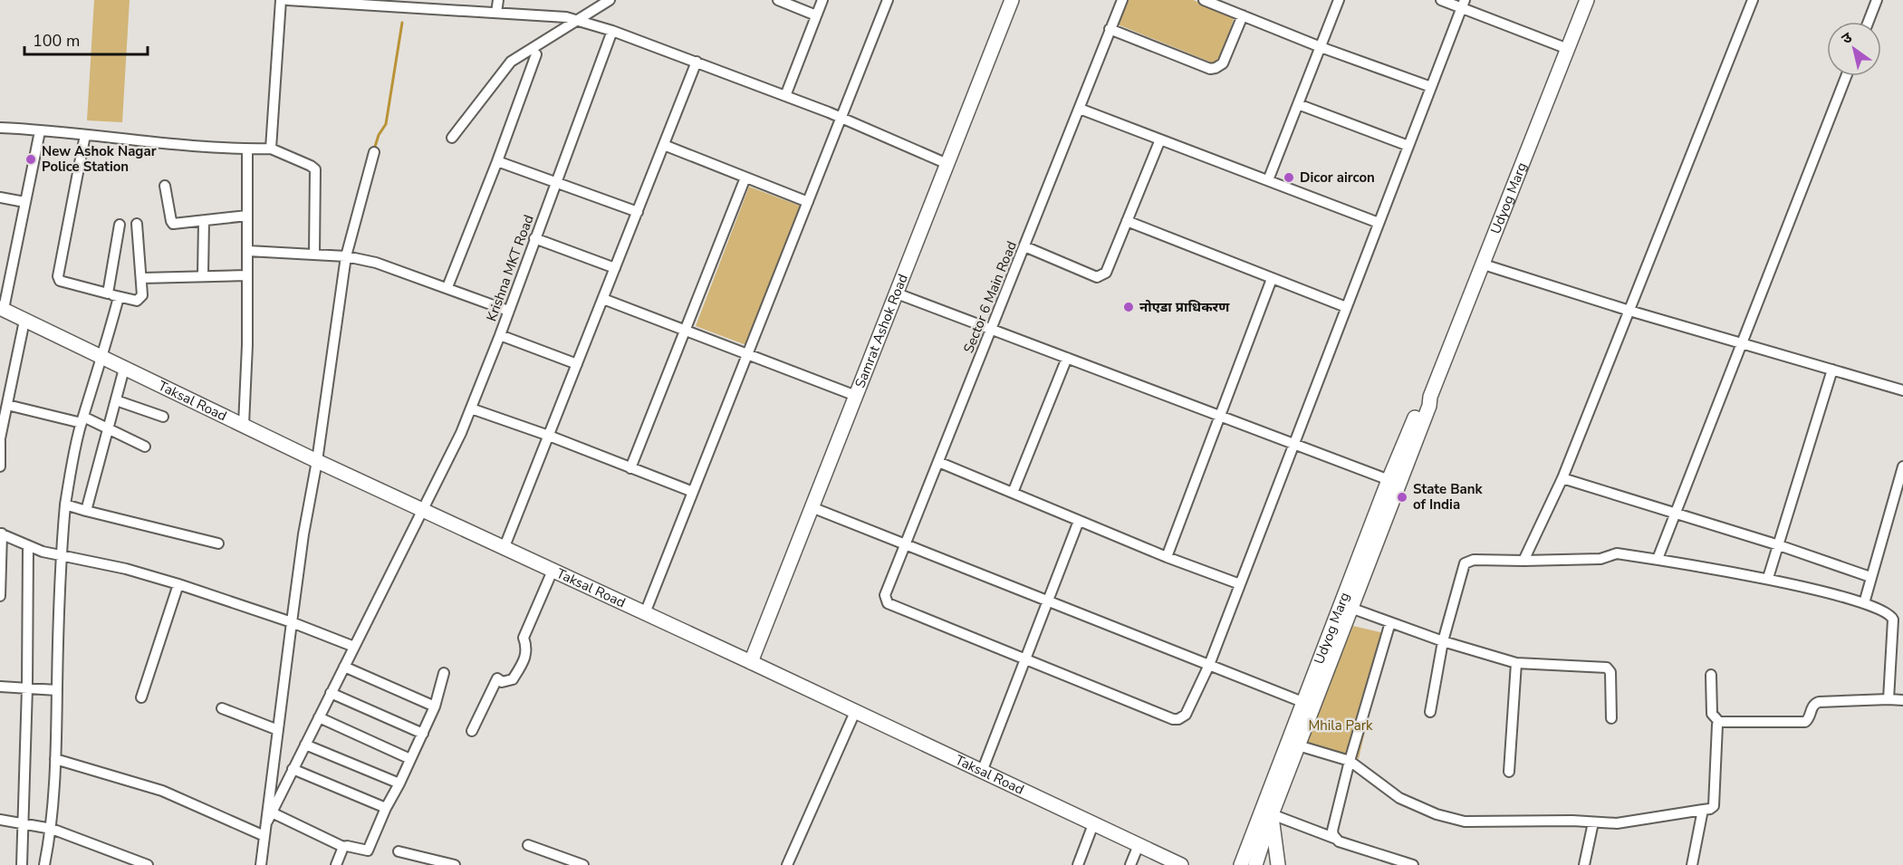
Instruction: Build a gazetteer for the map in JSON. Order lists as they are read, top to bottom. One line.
{"streets":{"street":["Udyog Marg","Krishna MKT Road","Sector 6 Main Road","Samrat Ashok Road","Taksal Road"]},"crossings":[["Krishna MKT Road","Taksal Road"],["Samrat Ashok Road","Taksal Road"]],"parks":["Mhila Park"],"places":["New Ashok Nagar Police Station","Dicor aircon","नोएडा प्राधिकरण","State Bank of India"],"scale_bar":"100 m","north":"top left"}
